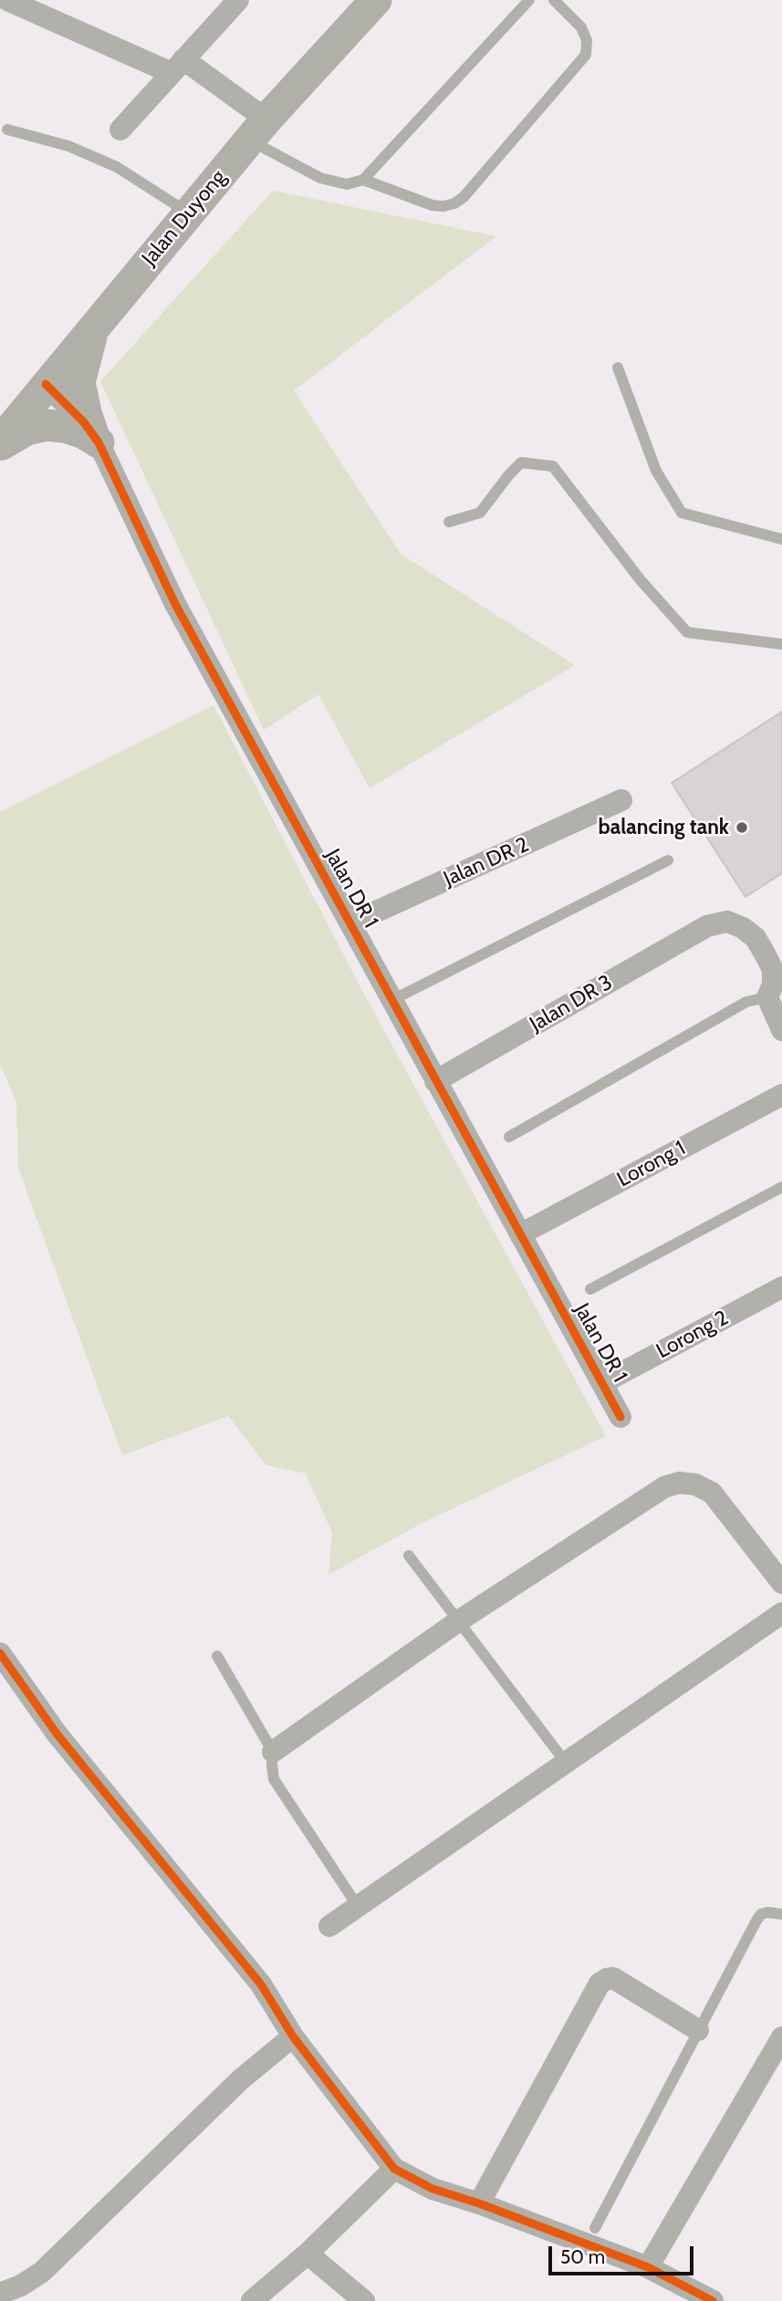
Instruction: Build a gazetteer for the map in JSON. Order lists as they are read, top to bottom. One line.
{"streets":{"main road":["Jalan Duyong"],"street":["Jalan DR 2","Jalan DR 1","Jalan DR 3","Lorong 1","Lorong 2"]},"crossings":[["Jalan Duyong","Jalan DR 1"],["Jalan DR 2","Jalan DR 1"],["Jalan DR 1","Jalan DR 3"],["Jalan DR 1","Lorong 1"],["Jalan DR 1","Lorong 2"]],"places":["balancing tank"],"scale_bar":"50 m"}
